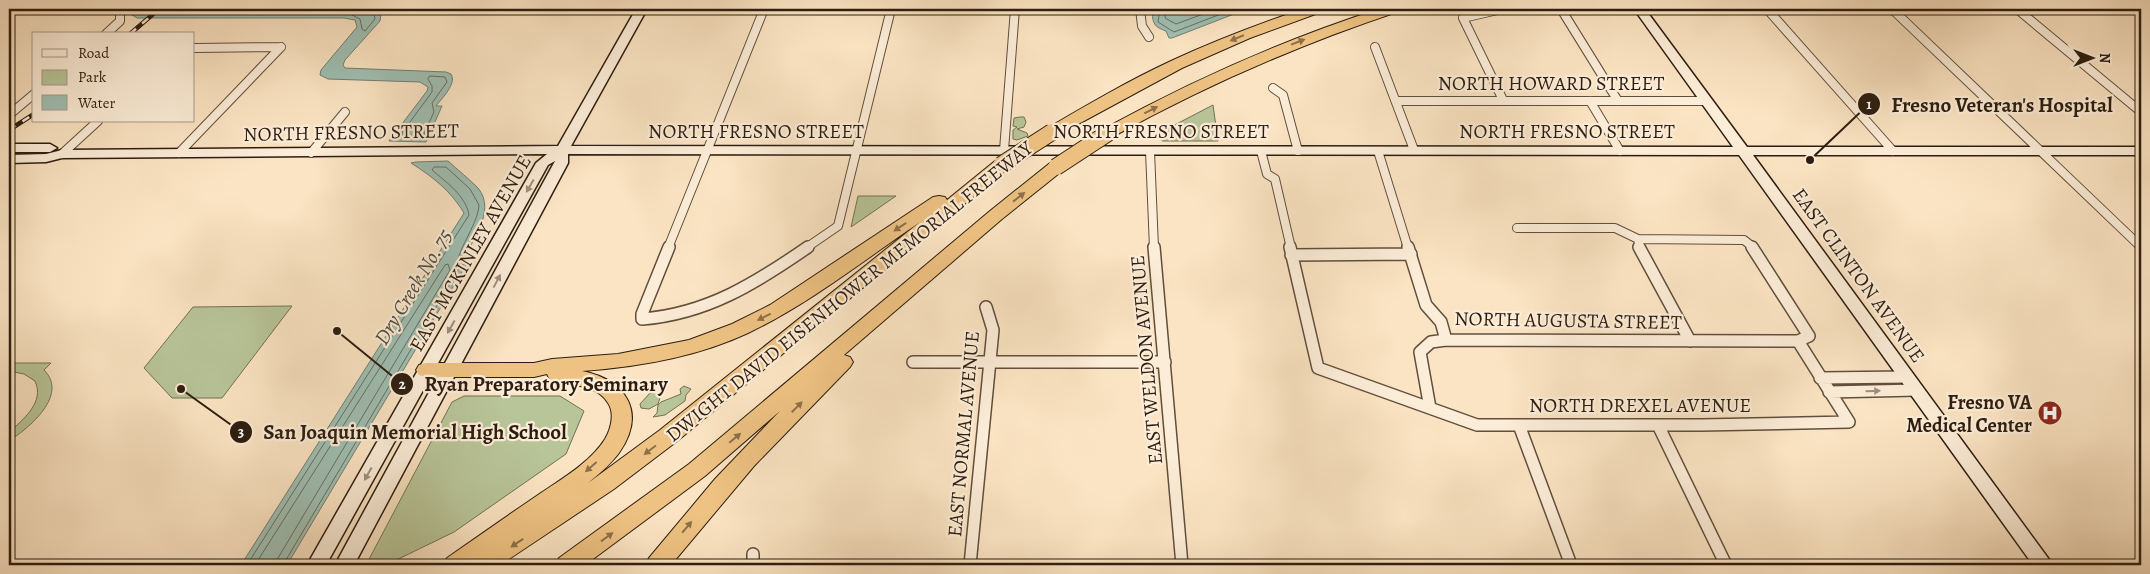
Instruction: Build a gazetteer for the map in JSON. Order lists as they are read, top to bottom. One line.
{"streets":{"highway":["DWIGHT DAVID EISENHOWER MEMORIAL FREEWAY"],"main road":["NORTH FRESNO STREET","EAST MCKINLEY AVENUE","EAST CLINTON AVENUE"],"street":["NORTH HOWARD STREET","NORTH AUGUSTA STREET","EAST WELDON AVENUE","NORTH DREXEL AVENUE","EAST NORMAL AVENUE"]},"crossings":[["NORTH HOWARD STREET","EAST CLINTON AVENUE"],["NORTH FRESNO STREET","EAST MCKINLEY AVENUE"],["NORTH FRESNO STREET","EAST CLINTON AVENUE"],["NORTH FRESNO STREET","DWIGHT DAVID EISENHOWER MEMORIAL FREEWAY"],["NORTH FRESNO STREET","NORTH AUGUSTA STREET"],["NORTH FRESNO STREET","EAST WELDON AVENUE"]],"water":["Dry Creek No. 75"],"places":{"other":["Fresno Veteran's Hospital","Ryan Preparatory Seminary","San Joaquin Memorial High School"],"hospital":["Fresno VA Medical Center"]},"legend":["Road","Park","Water"],"north":"right"}
